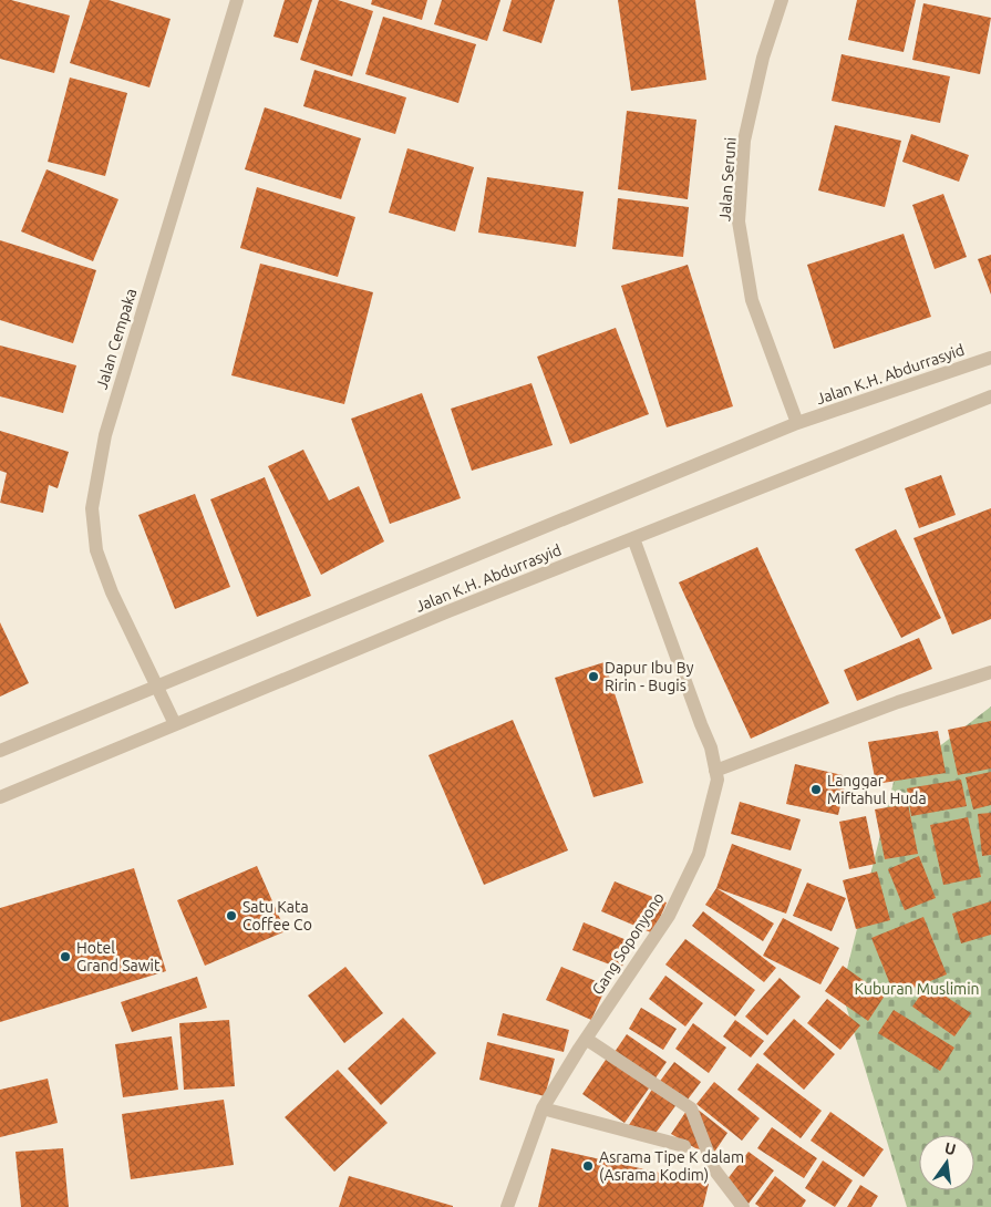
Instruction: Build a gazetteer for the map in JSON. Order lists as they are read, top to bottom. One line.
{"streets":{"street":["Jalan Seruni","Jalan Cempaka","Jalan K.H. Abdurrasyid","Gang Soponyono"]},"crossings":[["Jalan Seruni","Jalan K.H. Abdurrasyid"],["Jalan Cempaka","Jalan K.H. Abdurrasyid"],["Jalan K.H. Abdurrasyid","Gang Soponyono"]],"parks":["Kuburan Muslimin"],"places":["Dapur Ibu By Ririn - Bugis","Langgar Miftahul Huda","Satu Kata Coffee Co","Hotel Grand Sawit","Asrama Tipe K dalam (Asrama Kodim)"],"north":"top"}
